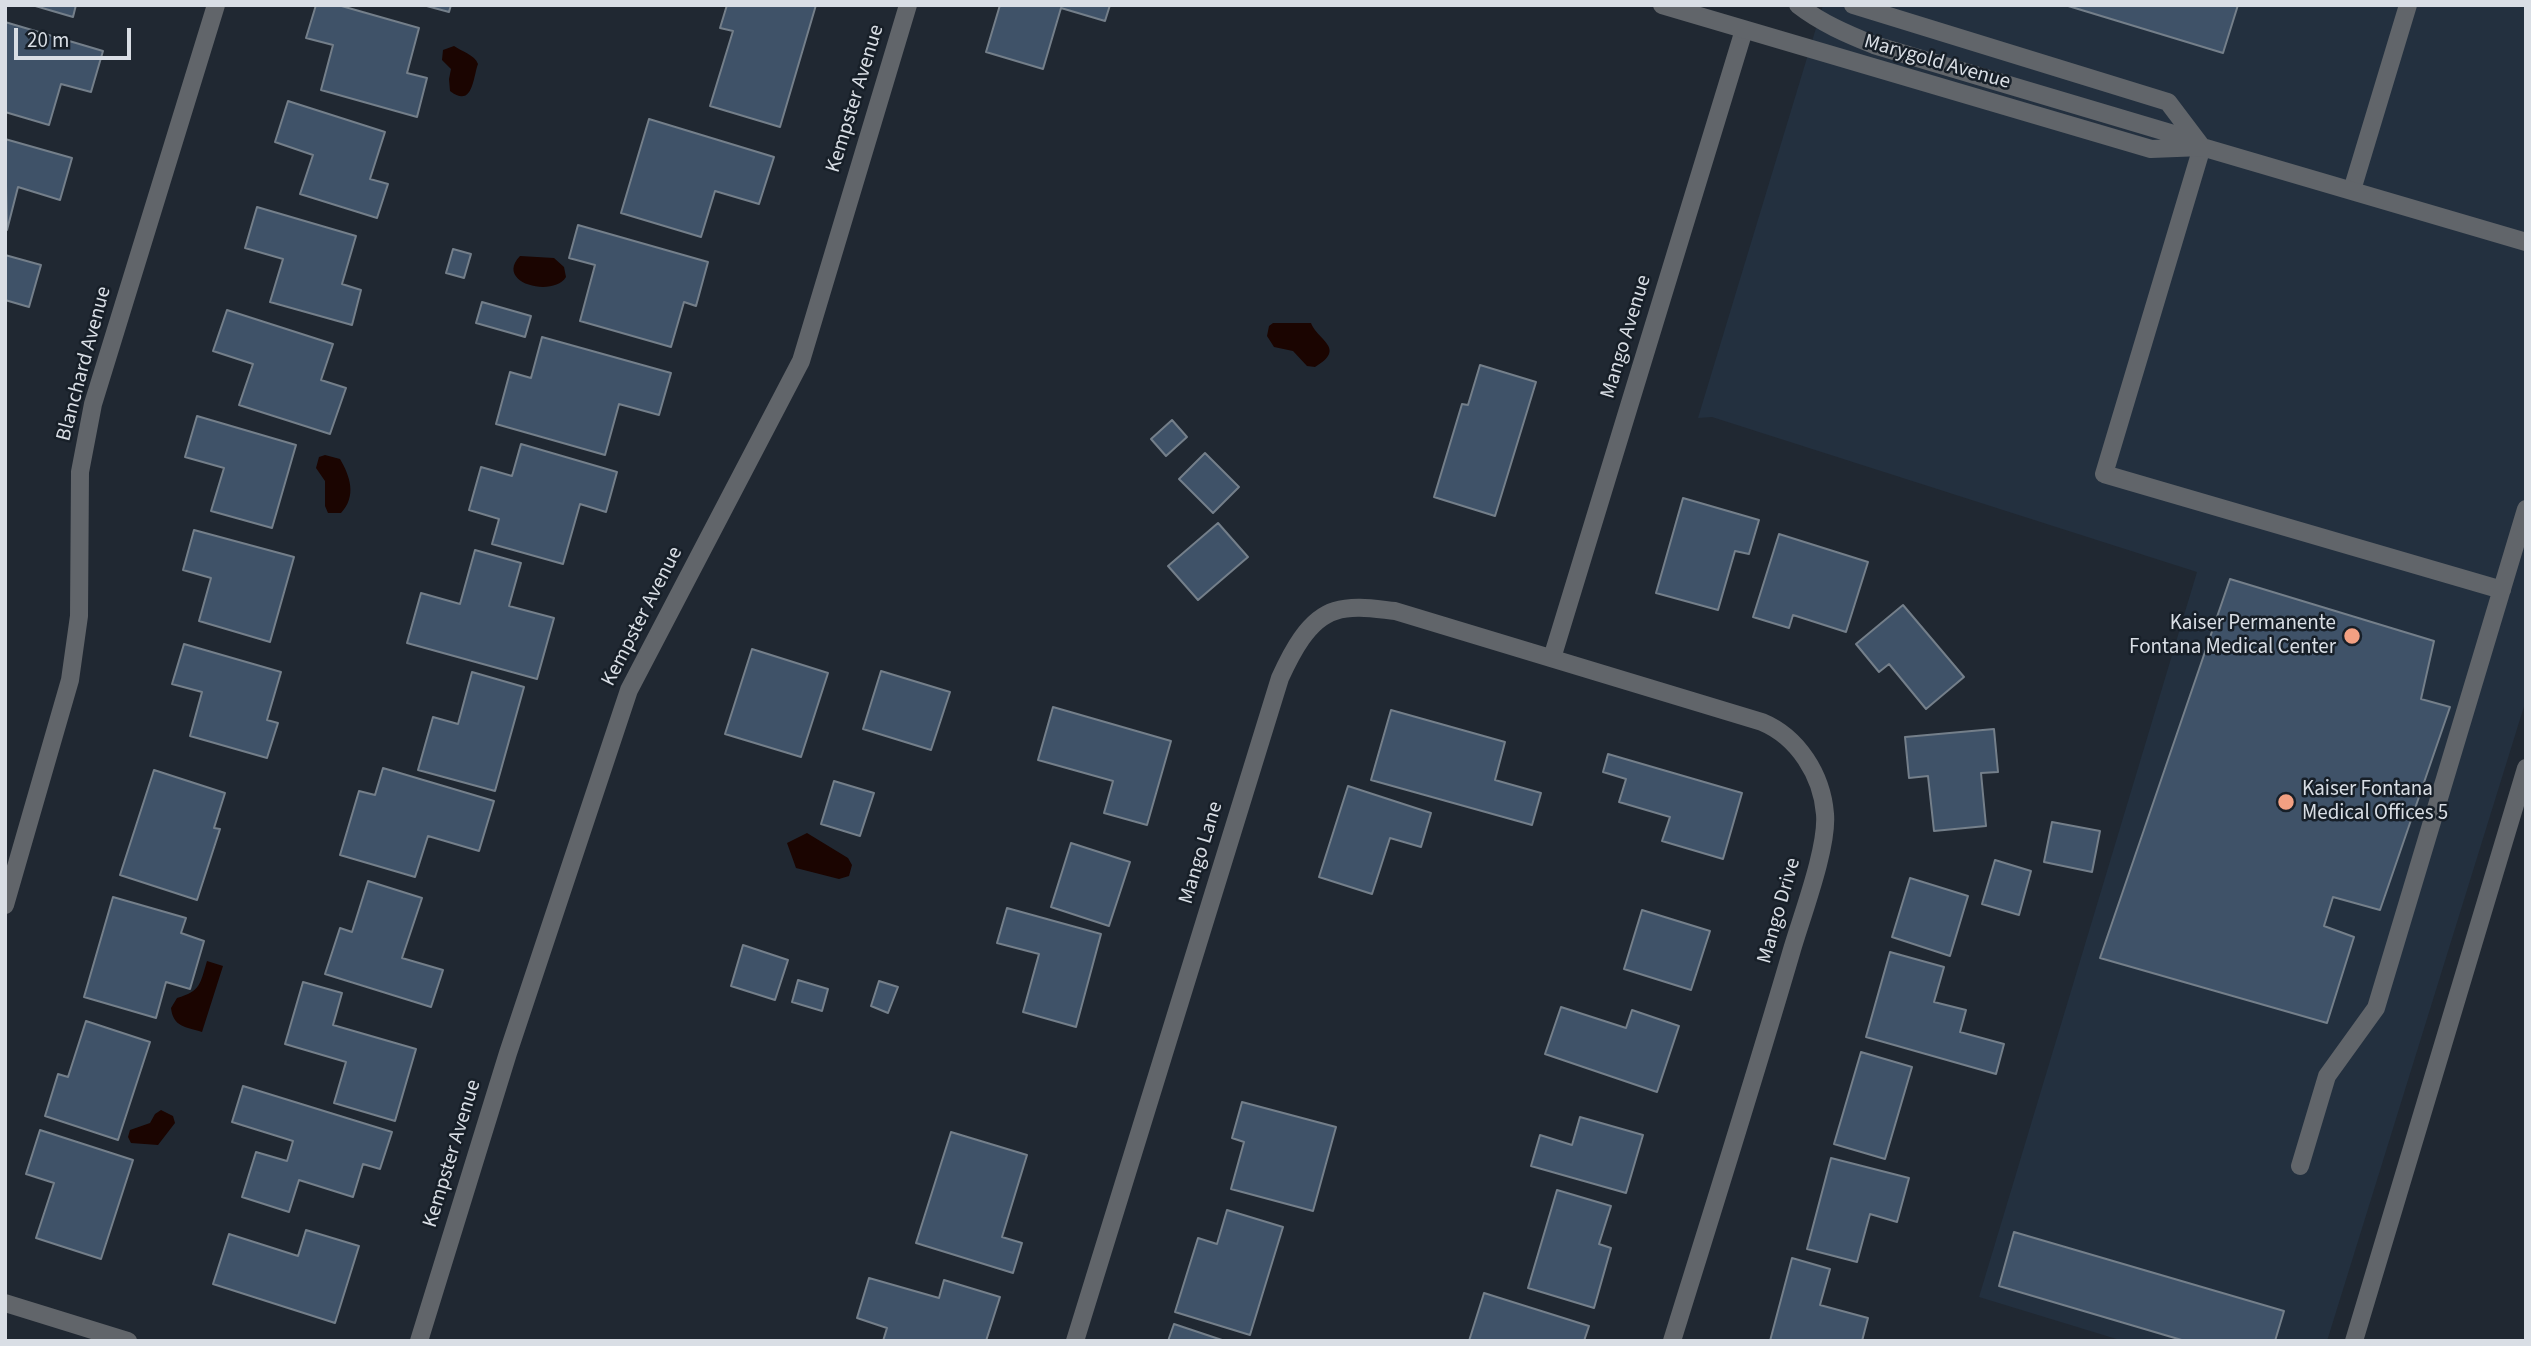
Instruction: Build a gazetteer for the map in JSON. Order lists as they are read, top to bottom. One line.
{"streets":{"street":["Marygold Avenue","Kempster Avenue","Mango Avenue","Blanchard Avenue","Mango Lane","Mango Drive"]},"crossings":[["Marygold Avenue","Mango Avenue"],["Mango Avenue","Mango Lane"],["Mango Avenue","Mango Drive"],["Mango Lane","Mango Drive"]],"places":["Kaiser Permanente Fontana Medical Center","Kaiser Fontana Medical Offices 5"],"scale_bar":"20 m"}
